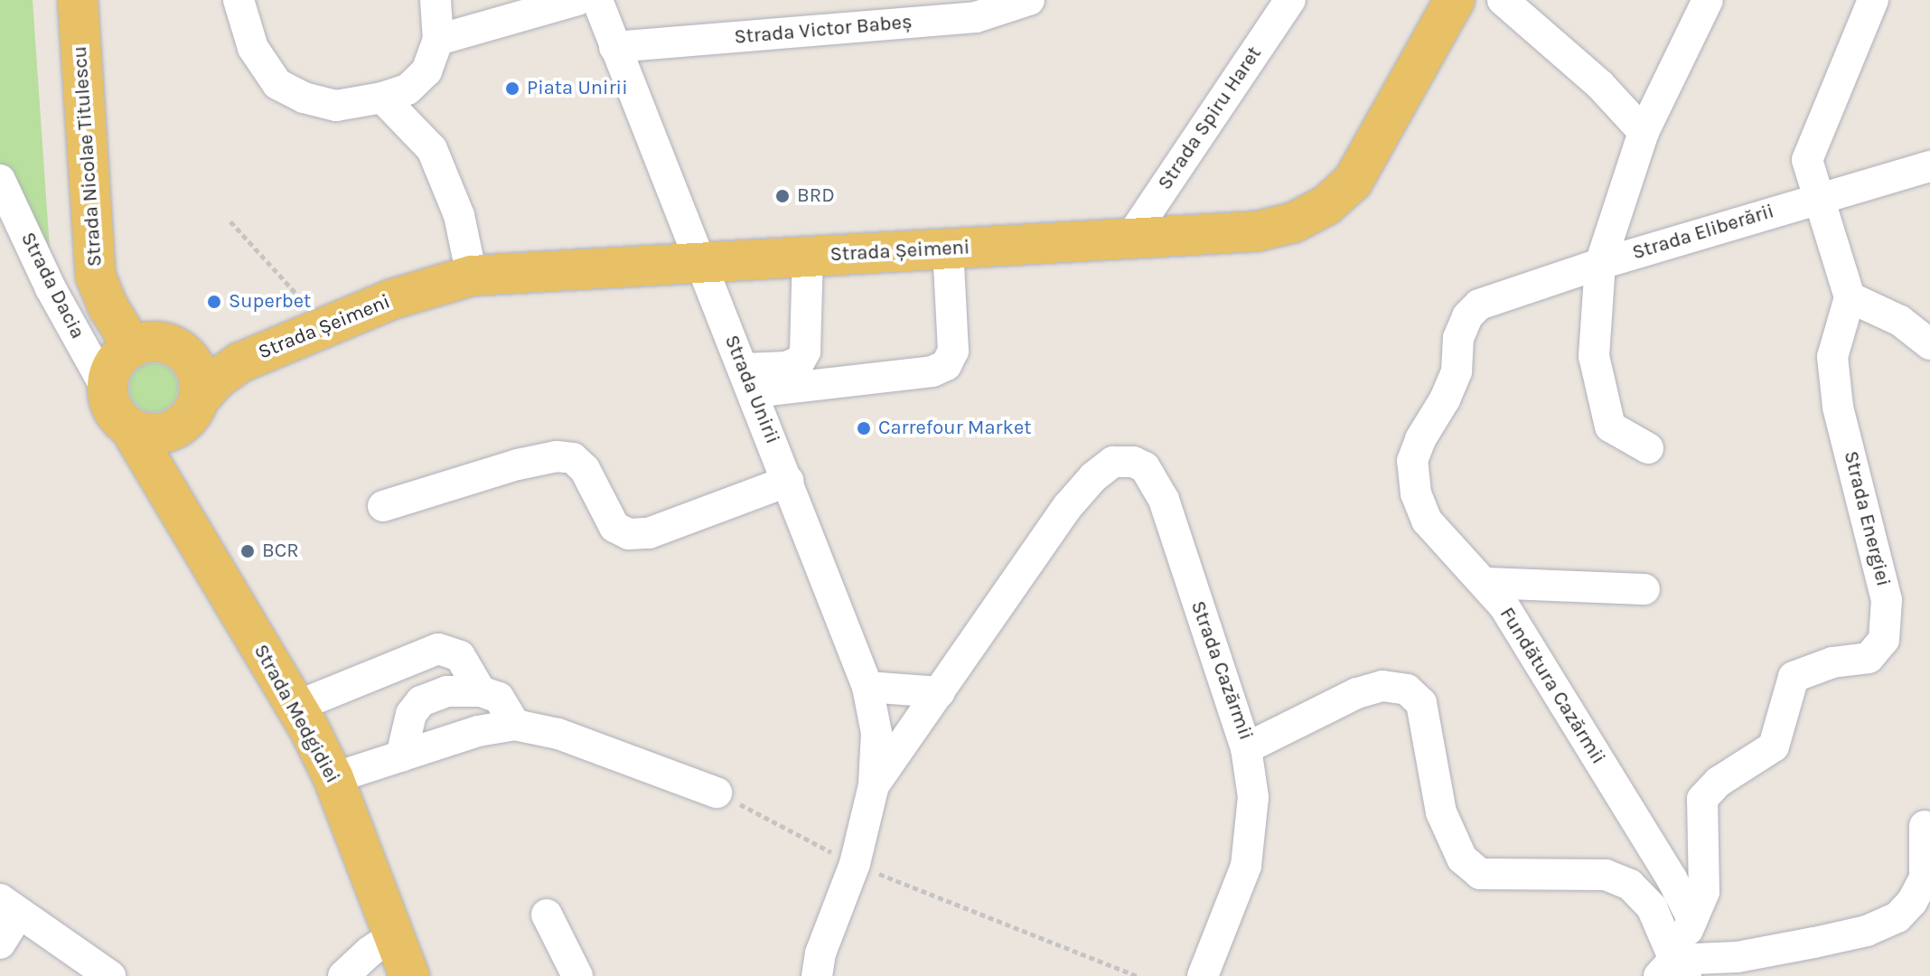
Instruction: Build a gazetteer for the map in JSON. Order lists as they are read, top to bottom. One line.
{"streets":{"main road":["Strada Nicolae Titulescu","Strada Șeimeni","Strada Medgidiei"],"street":["Strada Victor Babeș","Strada Spiru Haret","Strada Eliberării","Strada Dacia","Strada Unirii","Strada Energiei","Strada Cazărmii","Fundătura Cazărmii"]},"crossings":[["Strada Victor Babeș","Strada Unirii"],["Strada Spiru Haret","Strada Șeimeni"],["Strada Nicolae Titulescu","Strada Șeimeni"],["Strada Nicolae Titulescu","Strada Dacia"],["Strada Nicolae Titulescu","Strada Medgidiei"],["Strada Eliberării","Fundătura Cazărmii"],["Strada Șeimeni","Strada Dacia"],["Strada Șeimeni","Strada Unirii"],["Strada Șeimeni","Strada Medgidiei"],["Strada Dacia","Strada Medgidiei"],["Strada Unirii","Strada Cazărmii"],["Strada Energiei","Strada Cazărmii"],["Strada Energiei","Fundătura Cazărmii"]],"places":["Piata Unirii","BRD","Superbet","Carrefour Market","BCR"]}
